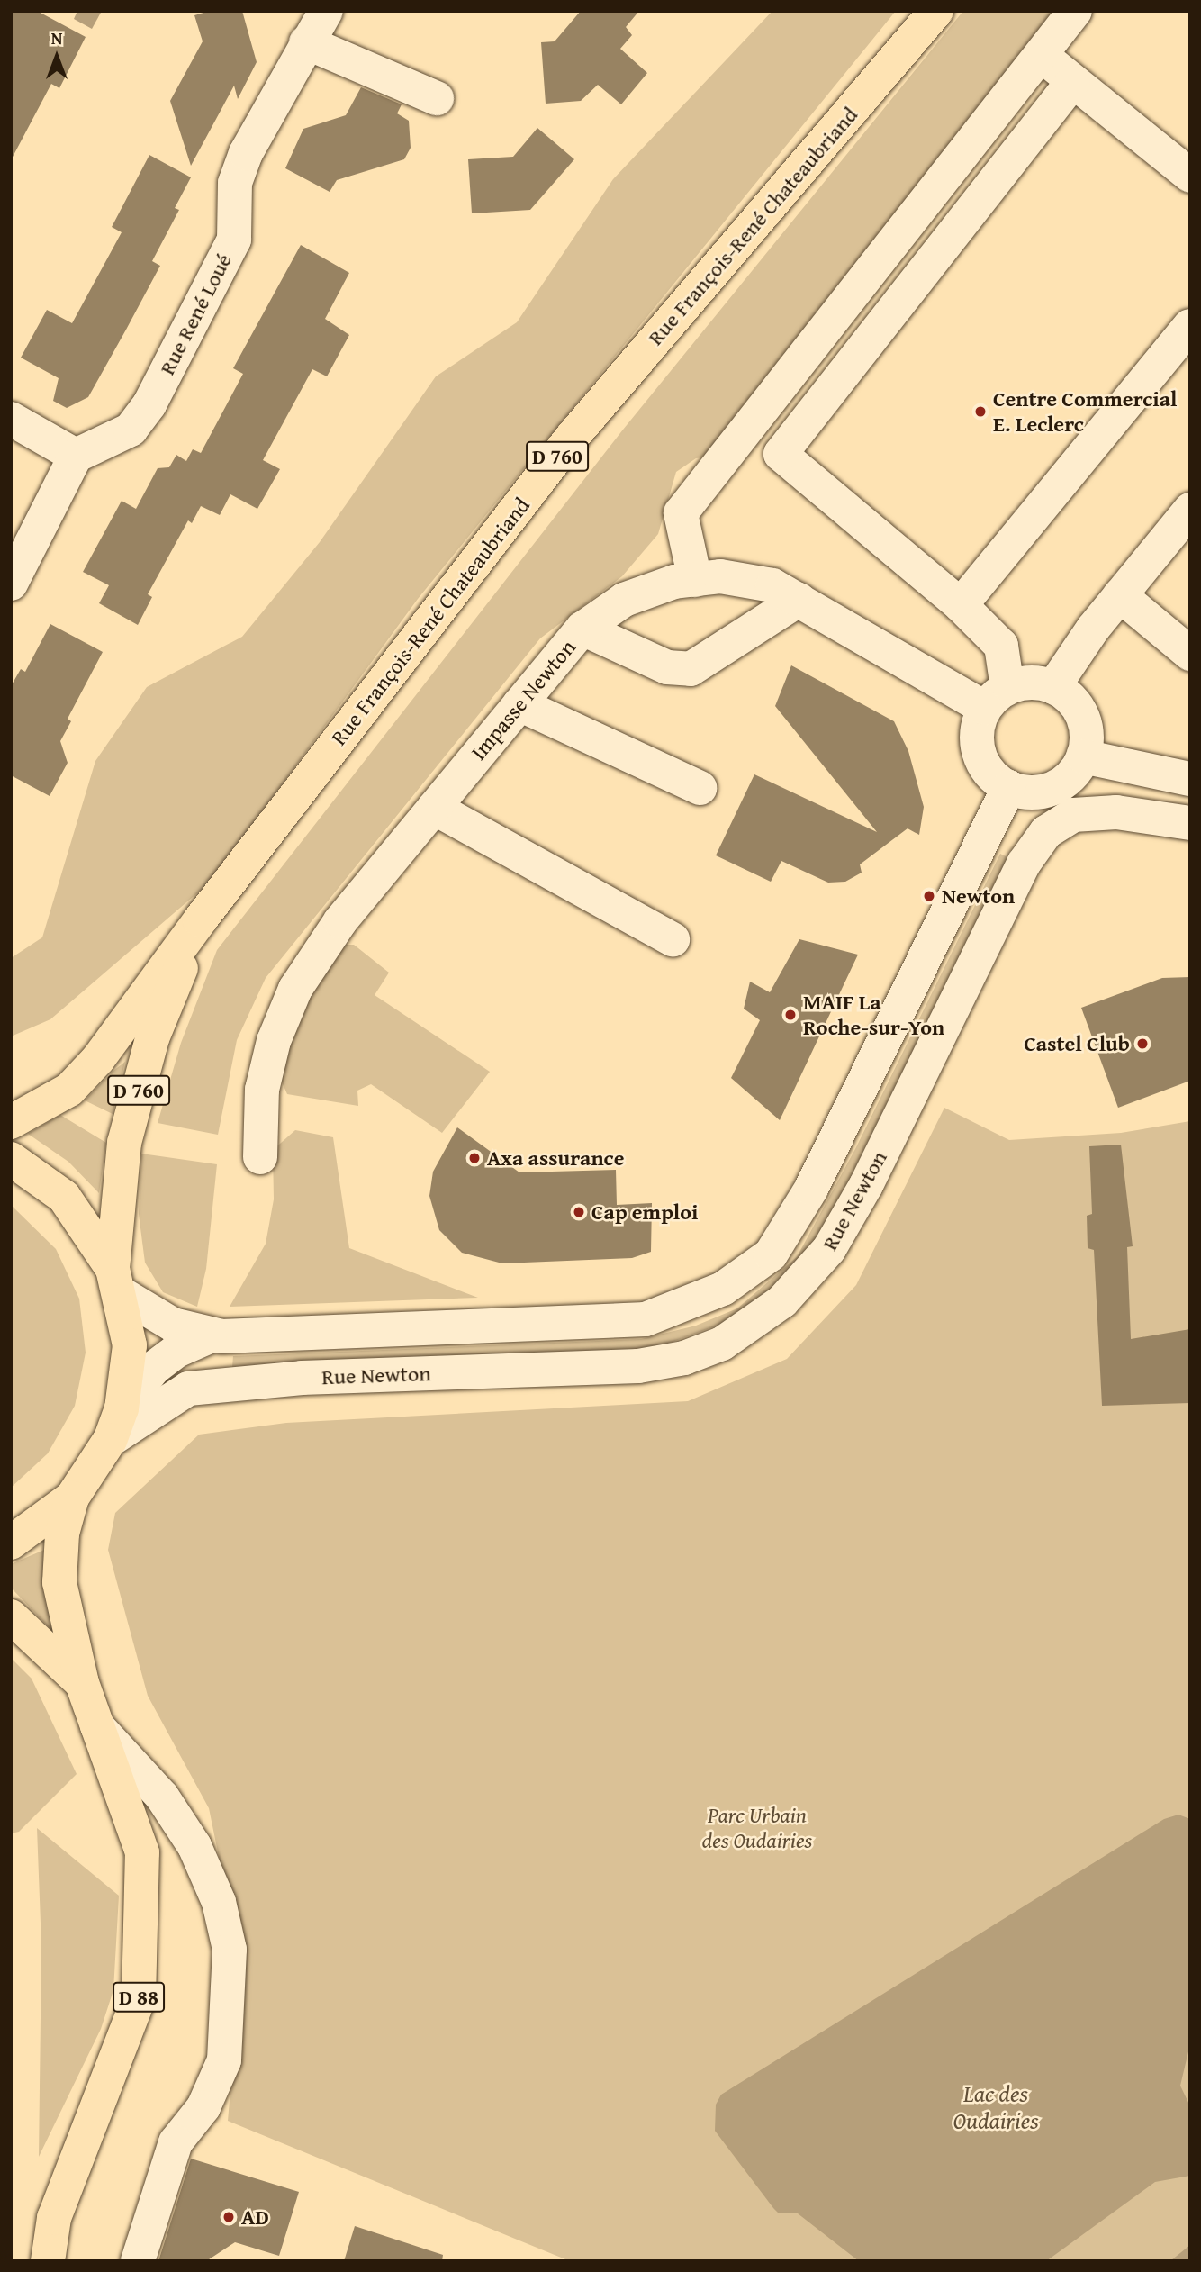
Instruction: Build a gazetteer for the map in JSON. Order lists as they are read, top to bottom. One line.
{"streets":{"main road":["Rue François-René Chateaubriand","D 760","D 88"],"street":["Rue René Loué","Impasse Newton","Rue Newton"]},"crossings":[["Rue François-René Chateaubriand","Rue Newton"],["Impasse Newton","Rue Newton"]],"water":["Lac des Oudairies"],"parks":["Parc Urbain des Oudairies"],"places":["Centre Commercial E. Leclerc","Newton","MAIF La Roche-sur-Yon","Castel Club","Axa assurance","Cap emploi","AD"],"north":"top"}
